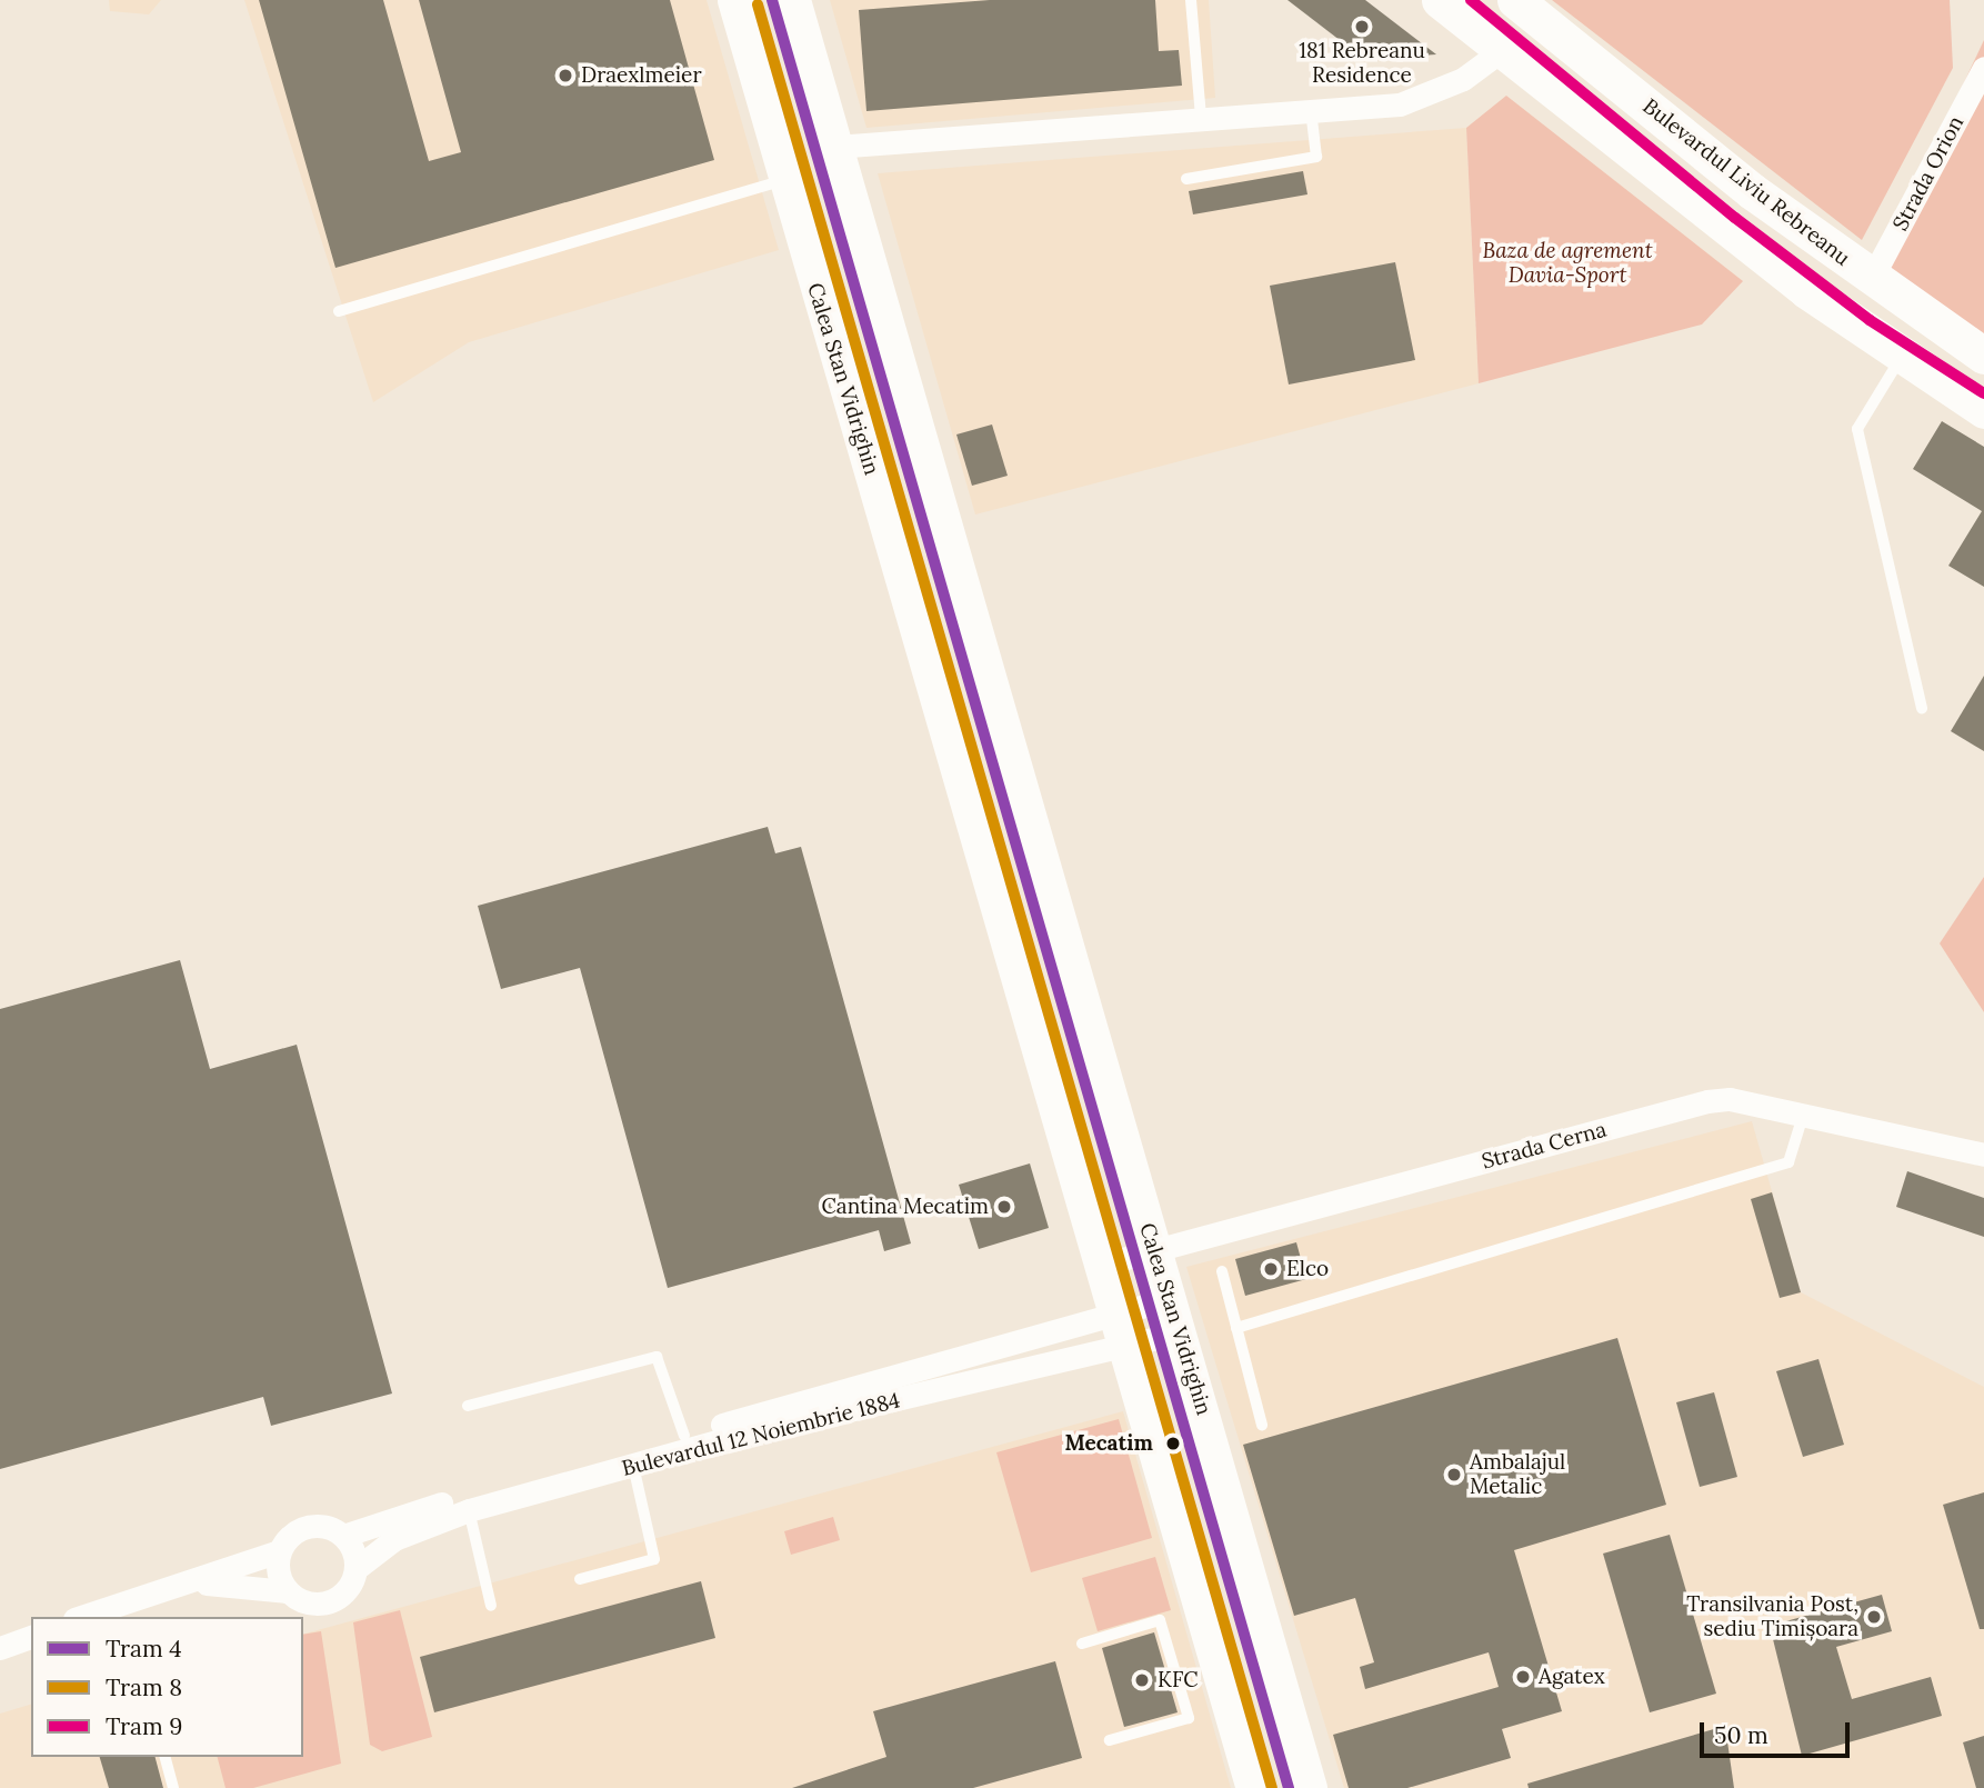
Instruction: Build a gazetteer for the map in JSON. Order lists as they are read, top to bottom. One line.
{"streets":{"main road":["Bulevardul Liviu Rebreanu","Calea Stan Vidrighin"],"street":["Strada Orion","Strada Cerna","Bulevardul 12 Noiembrie 1884"]},"crossings":[["Strada Orion","Bulevardul Liviu Rebreanu"],["Calea Stan Vidrighin","Strada Cerna"],["Calea Stan Vidrighin","Bulevardul 12 Noiembrie 1884"]],"parks":["Baza de agrement Davia-Sport"],"places":["181 Rebreanu Residence","Draexlmeier","Cantina Mecatim","Elco","Mecatim","Ambalajul Metalic","Transilvania Post, sediu Timișoara","Agatex","KFC"],"lines":["tram line 4","tram line 9","tram line 8"],"legend":["Tram 4","Tram 8","Tram 9"],"scale_bar":"50 m"}
